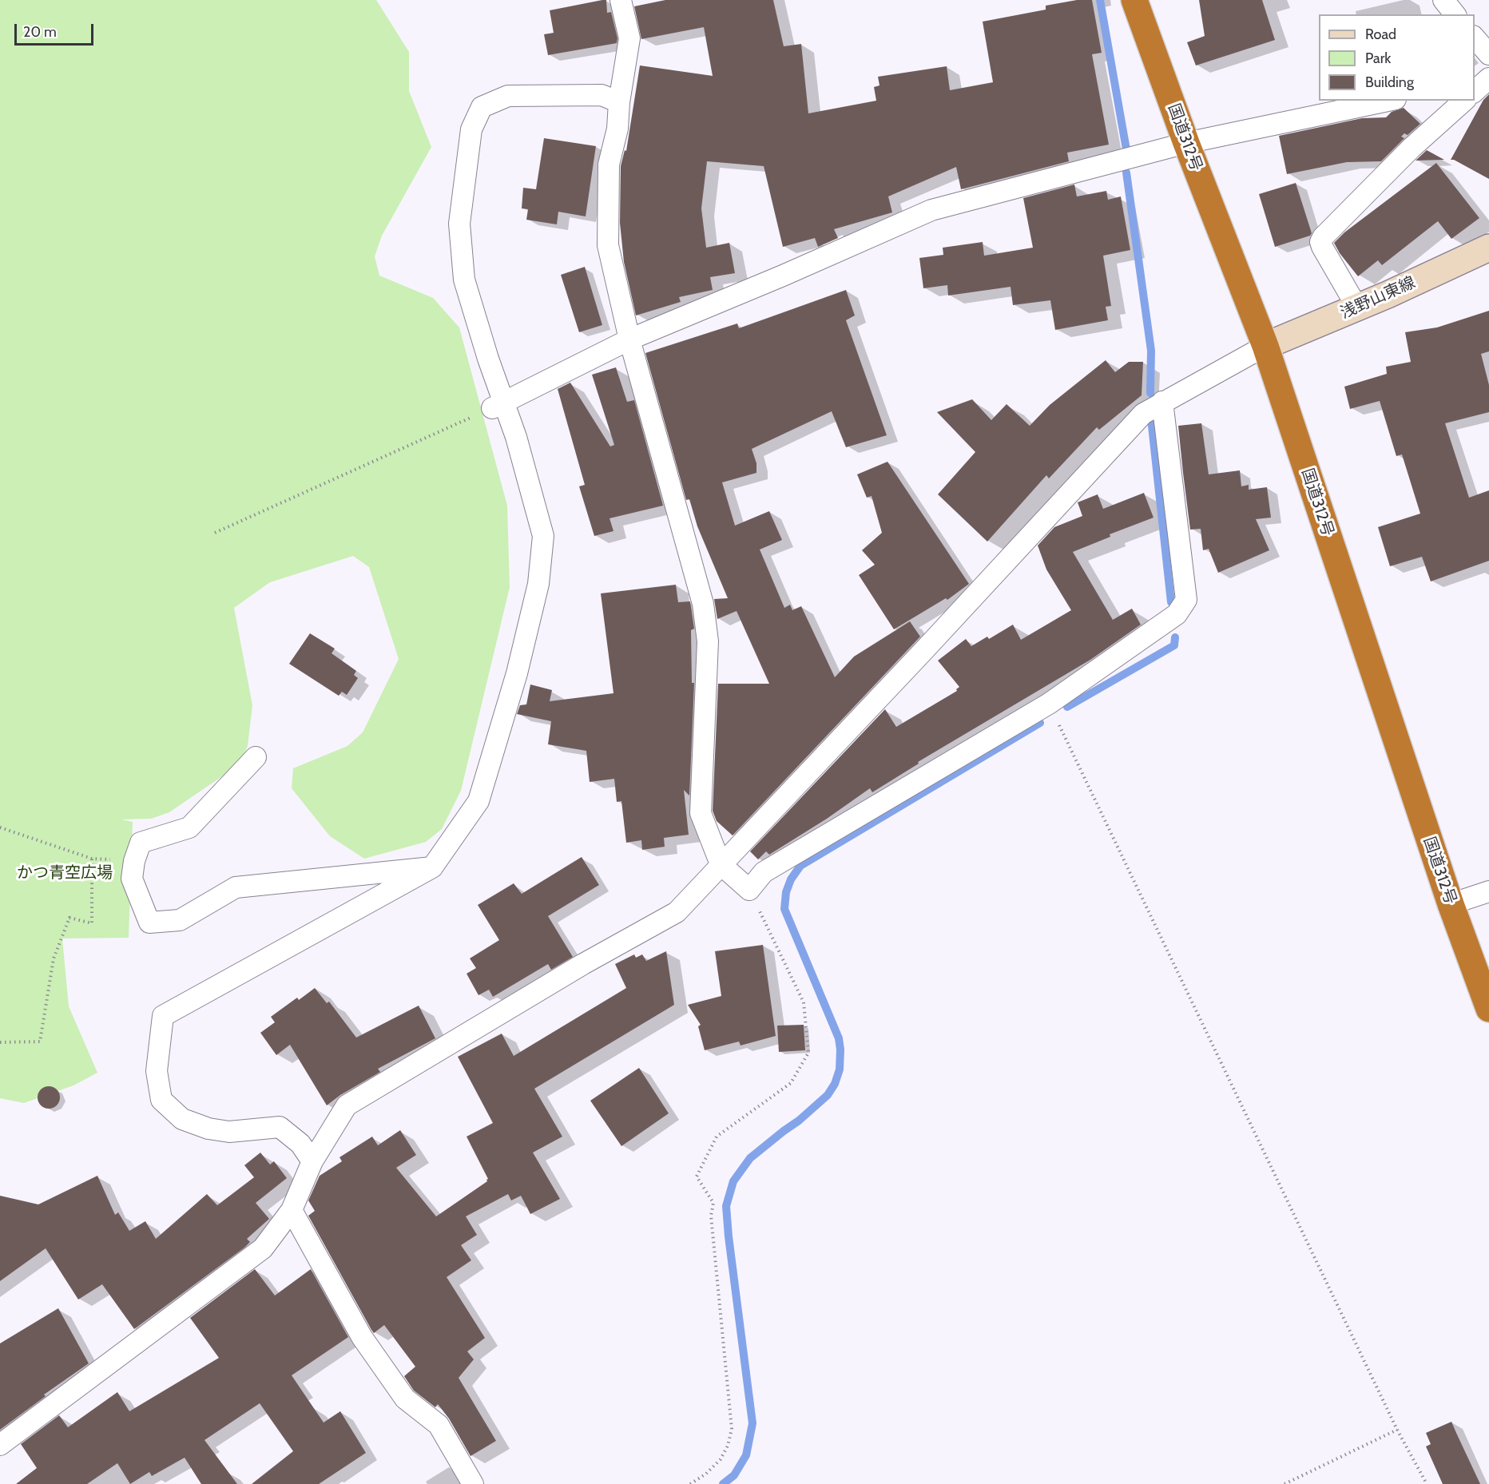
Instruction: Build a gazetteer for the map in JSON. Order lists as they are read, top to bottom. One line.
{"streets":{"highway":["国道312号"],"main road":["浅野山東線"]},"crossings":[["国道312号","浅野山東線"]],"parks":["かつ青空広場"],"legend":["Road","Park","Building"],"scale_bar":"20 m"}
